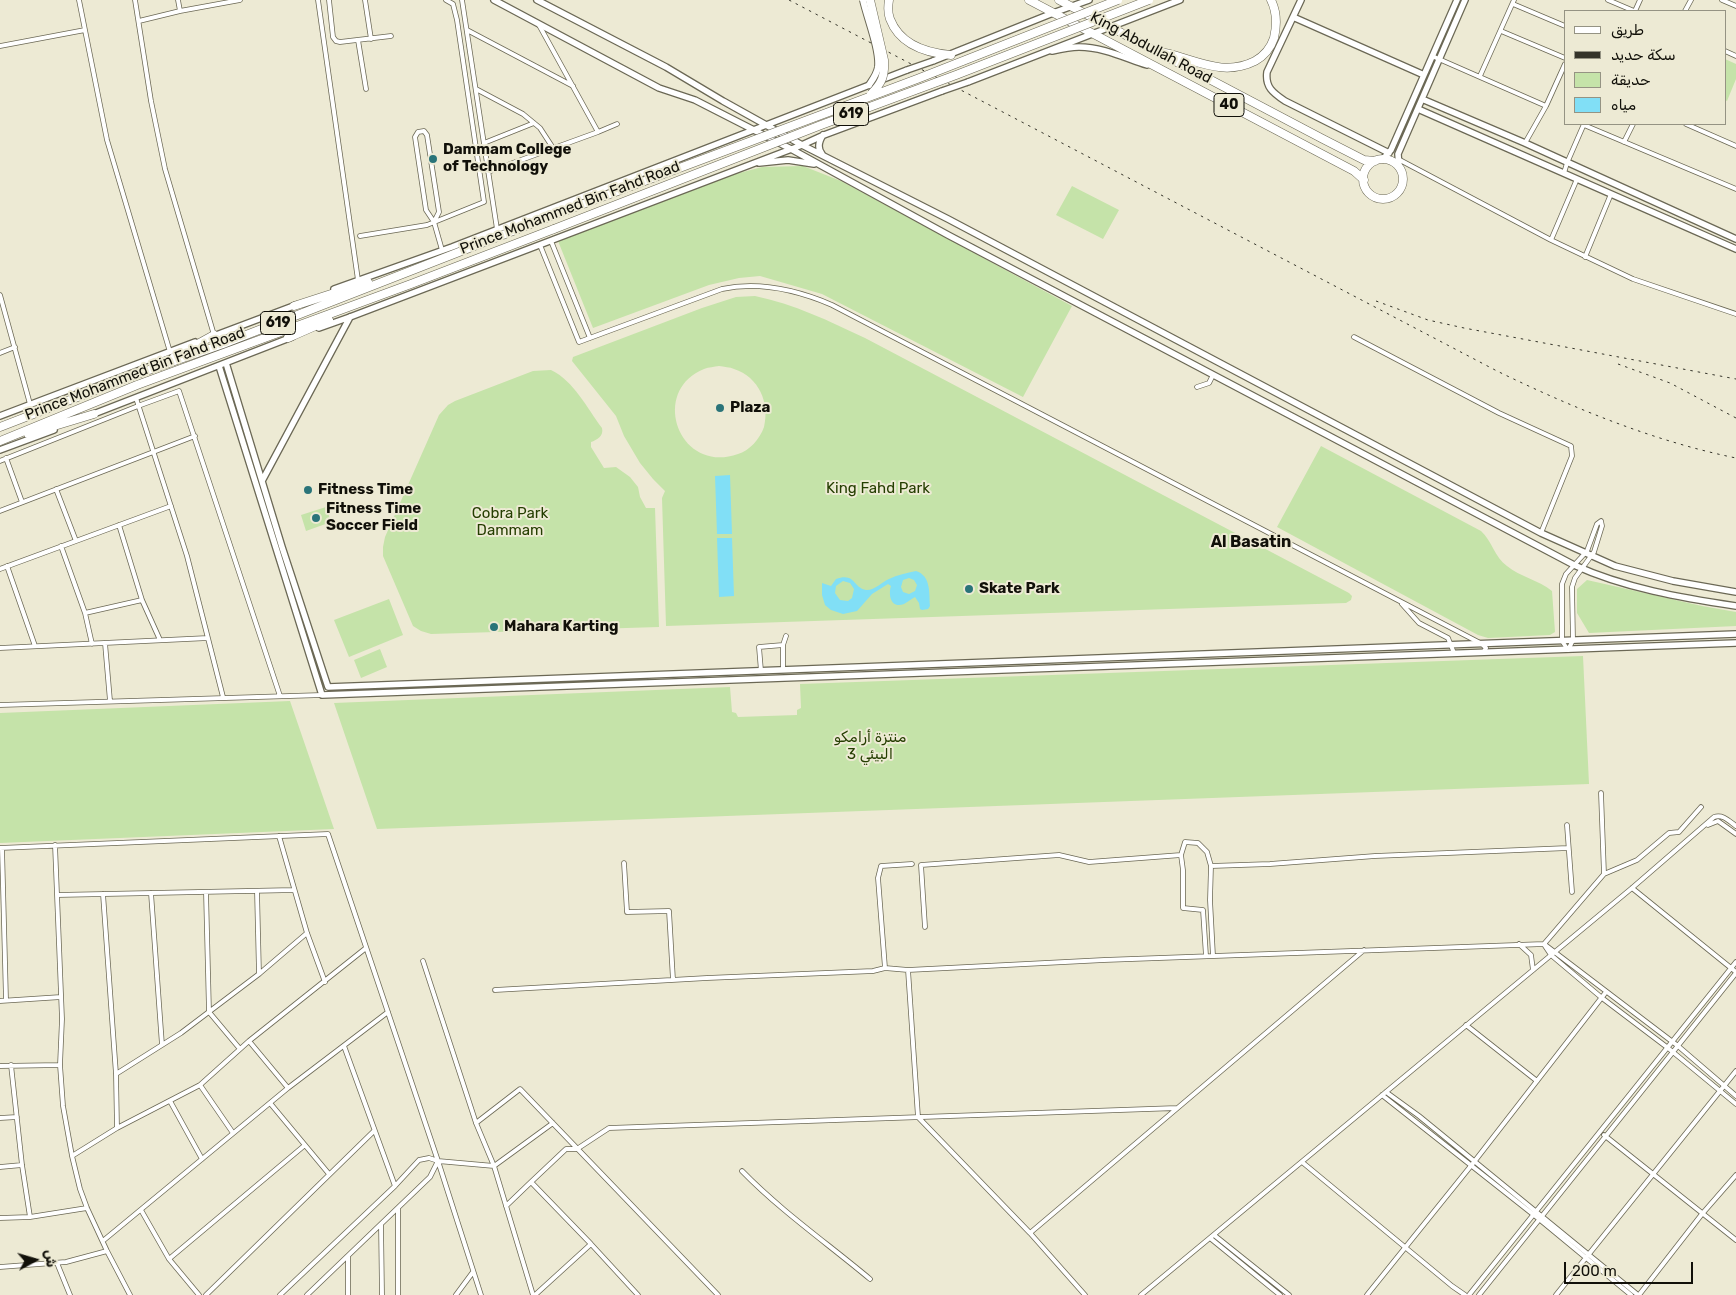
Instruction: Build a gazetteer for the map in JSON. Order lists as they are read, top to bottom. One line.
{"streets":{"highway":["King Abdullah Road","40","619","Prince Mohammed Bin Fahd Road"]},"districts":["Al Basatin"],"parks":["King Fahd Park","Cobra Park Dammam","منتزة أرامكو البيئي 3"],"places":["Dammam College of Technology","Plaza","Fitness Time","Fitness Time Soccer Field","Skate Park","Mahara Karting"],"legend":["طريق","سكة حديد","حديقة","مياه"],"scale_bar":"200 m","north":"right"}
